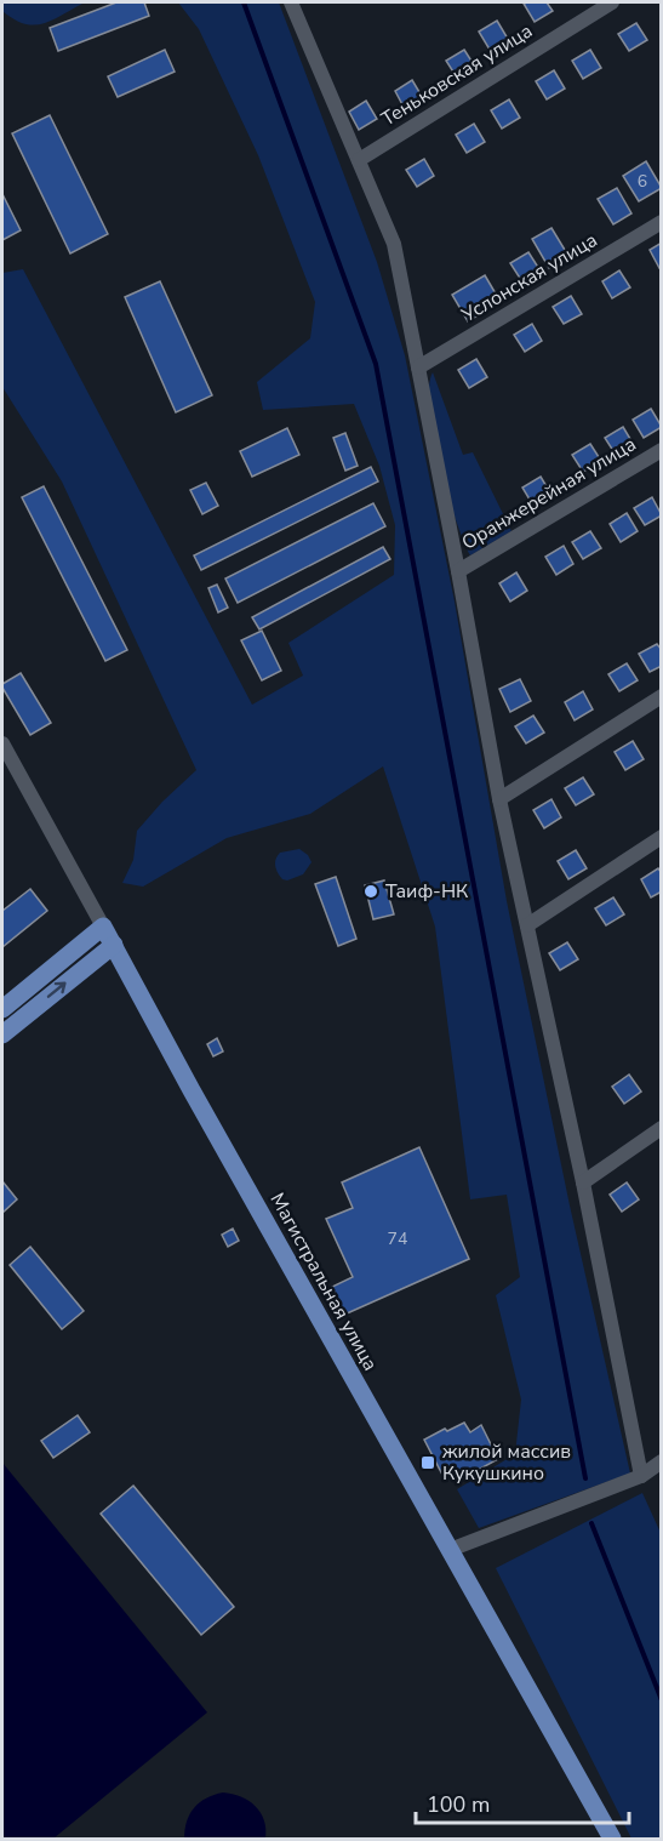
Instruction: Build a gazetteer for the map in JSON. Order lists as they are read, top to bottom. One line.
{"streets":{"main road":["Магистральная улица"],"street":["Теньковская улица","Услонская улица","Оранжерейная улица"]},"places":{"other":["Таиф-НК"],"transit":["жилой массив Кукушкино"]},"house_numbers":["6","74"],"scale_bar":"100 m"}
